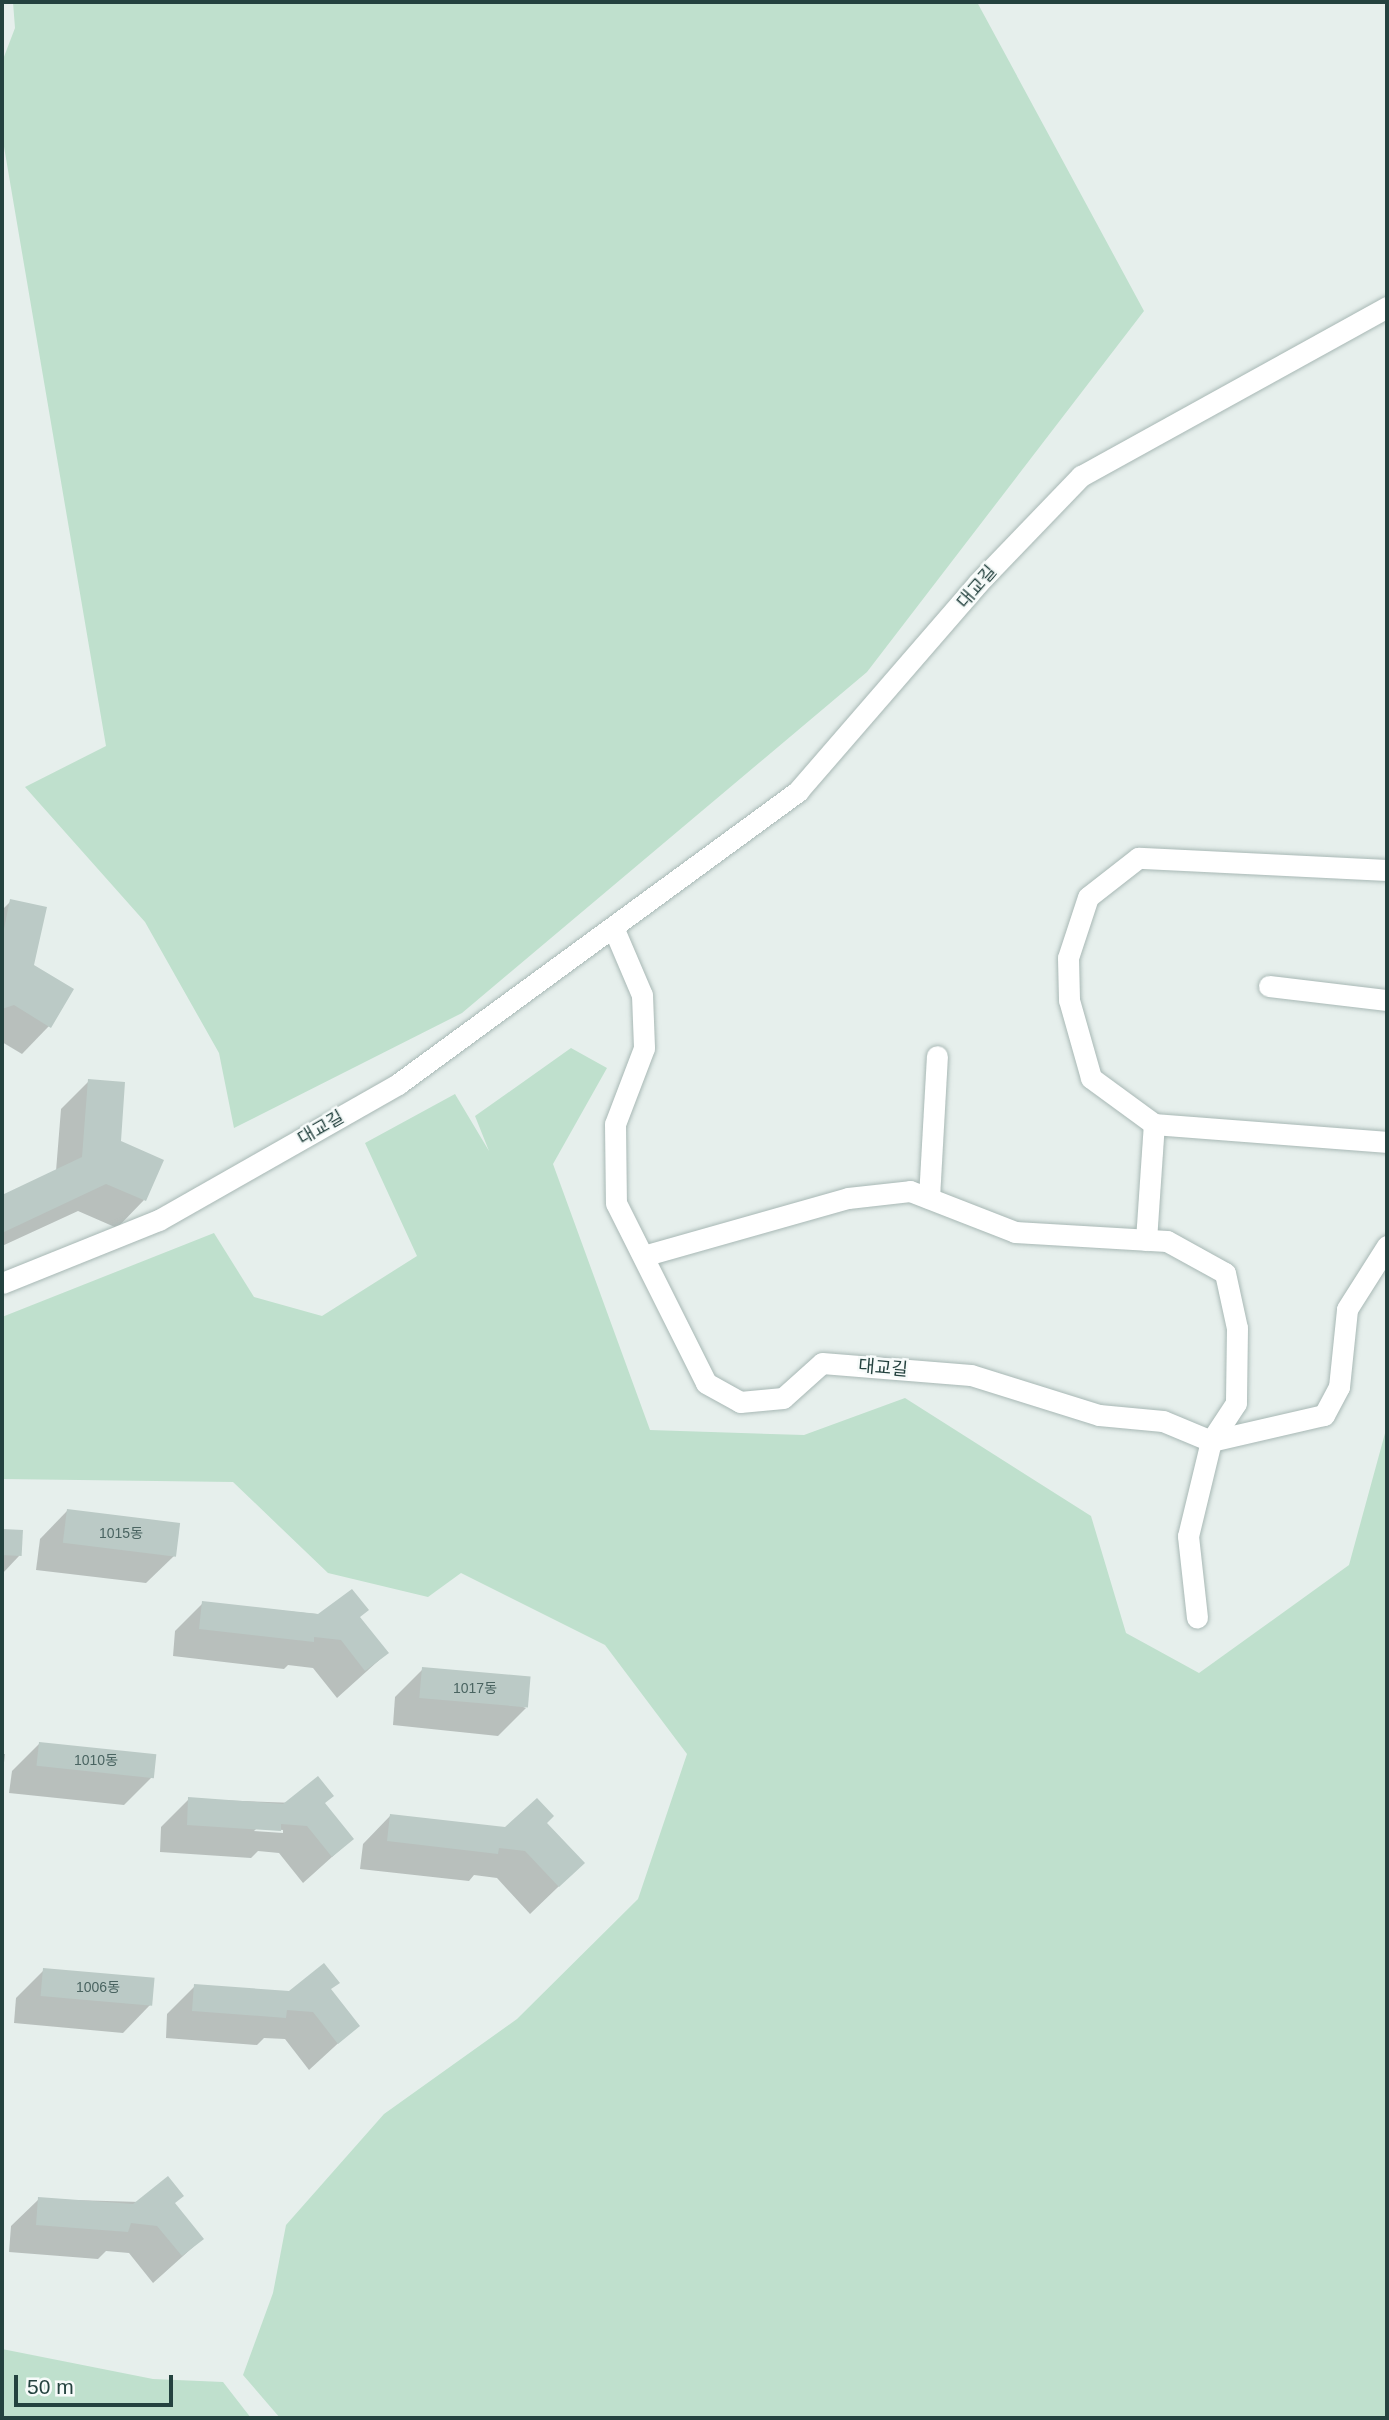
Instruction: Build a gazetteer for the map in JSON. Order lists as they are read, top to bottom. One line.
{"streets":{"street":["대교길"]},"house_numbers":["1015동","1017동","1010동","1006동"],"scale_bar":"50 m"}
